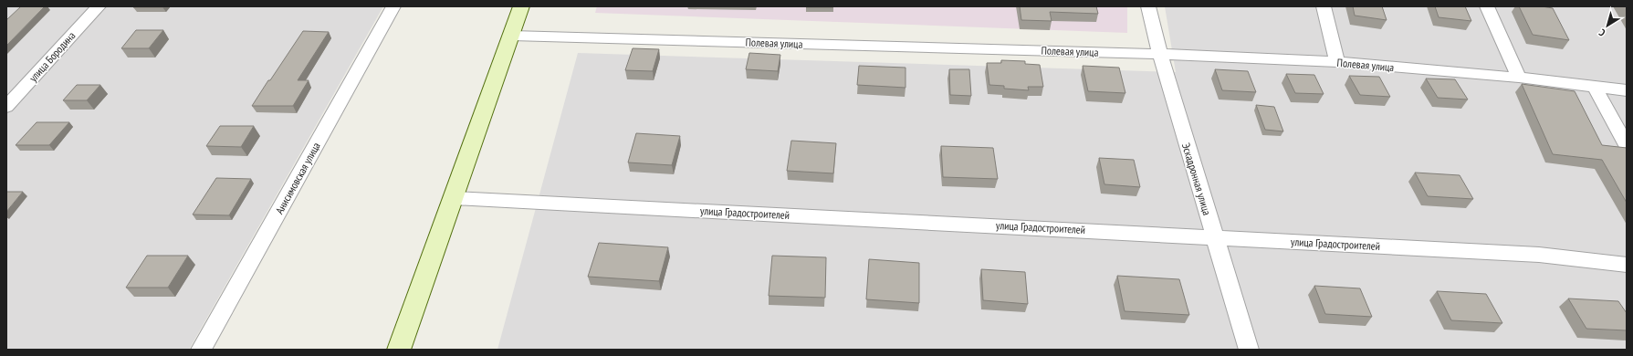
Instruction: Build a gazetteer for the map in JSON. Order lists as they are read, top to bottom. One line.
{"streets":{"street":["Полевая улица","улица Бородина","Анисимовская улица","Эскадронная улица","улица Градостроителей"]},"crossings":[["Полевая улица","Эскадронная улица"],["Эскадронная улица","улица Градостроителей"]],"north":"bottom left"}
